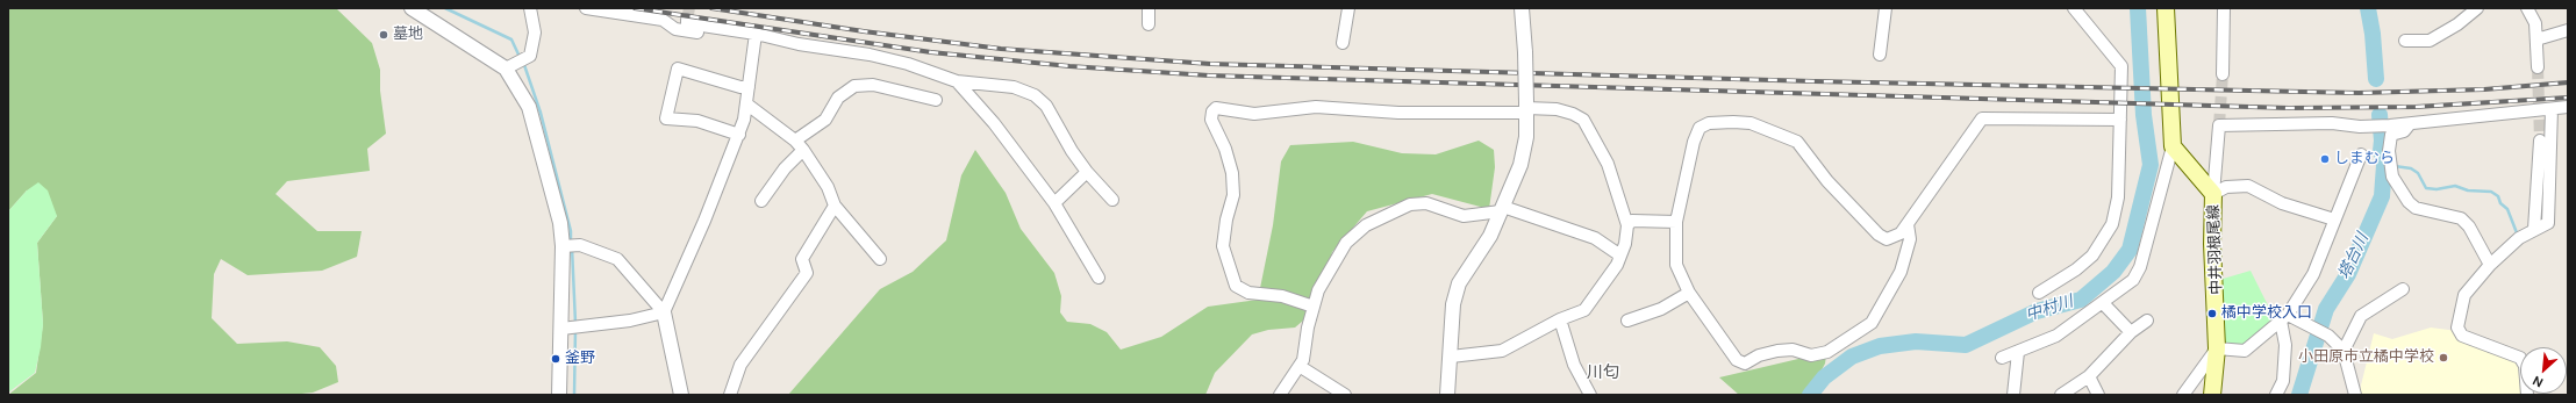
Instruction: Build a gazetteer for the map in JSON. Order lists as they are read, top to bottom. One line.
{"streets":{"main road":["中井羽根尾線"]},"districts":["川匂"],"water":["塔台川","中村川"],"places":["墓地","しまむら","橘中学校入口","小田原市立橘中学校","釜野"],"north":"bottom left"}
